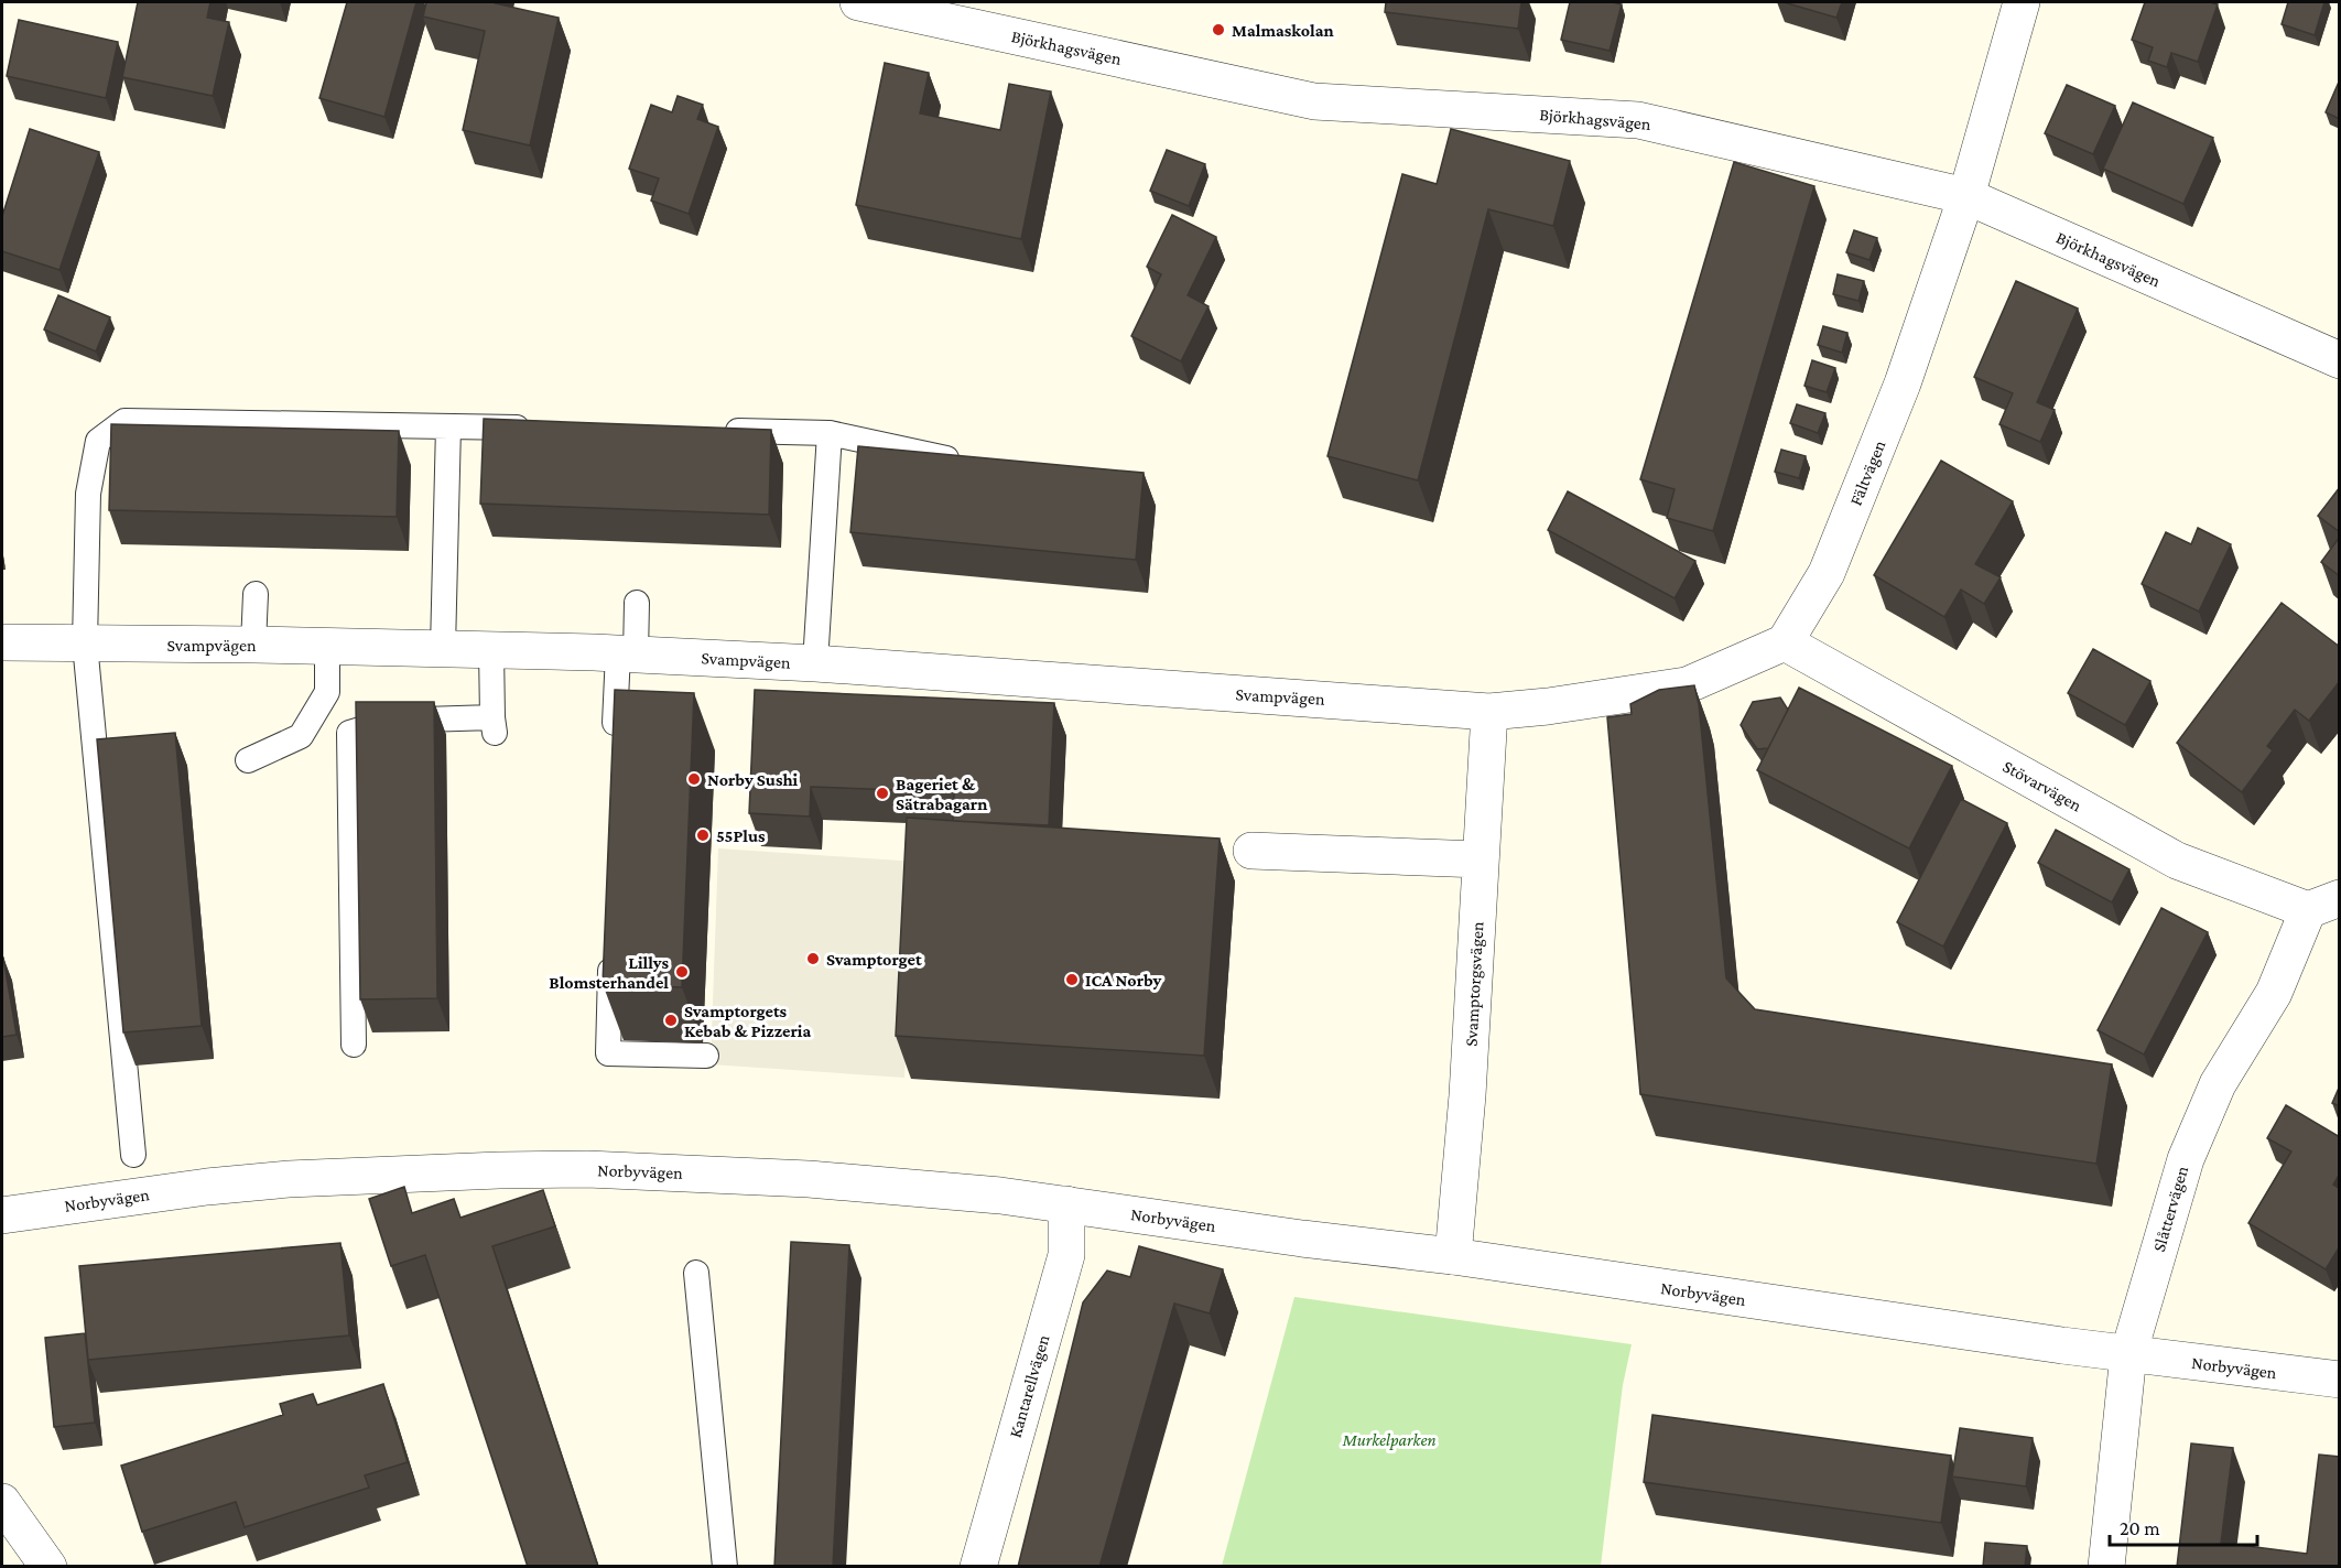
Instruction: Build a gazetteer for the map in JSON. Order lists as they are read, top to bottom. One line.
{"streets":{"street":["Björkhagsvägen","Fältvägen","Svampvägen","Stövarvägen","Svamptorgsvägen","Norbyvägen","Slåttervägen","Kantarellvägen"]},"crossings":[["Björkhagsvägen","Fältvägen"],["Fältvägen","Stövarvägen"],["Svampvägen","Svamptorgsvägen"],["Stövarvägen","Slåttervägen"],["Svamptorgsvägen","Norbyvägen"],["Norbyvägen","Slåttervägen"],["Norbyvägen","Kantarellvägen"]],"parks":["Murkelparken"],"places":["Malmaskolan","Norby Sushi","Bageriet & Sätrabagarn","55Plus","Svamptorget","Lillys Blomsterhandel","ICA Norby","Svamptorgets Kebab & Pizzeria"],"scale_bar":"20 m"}
